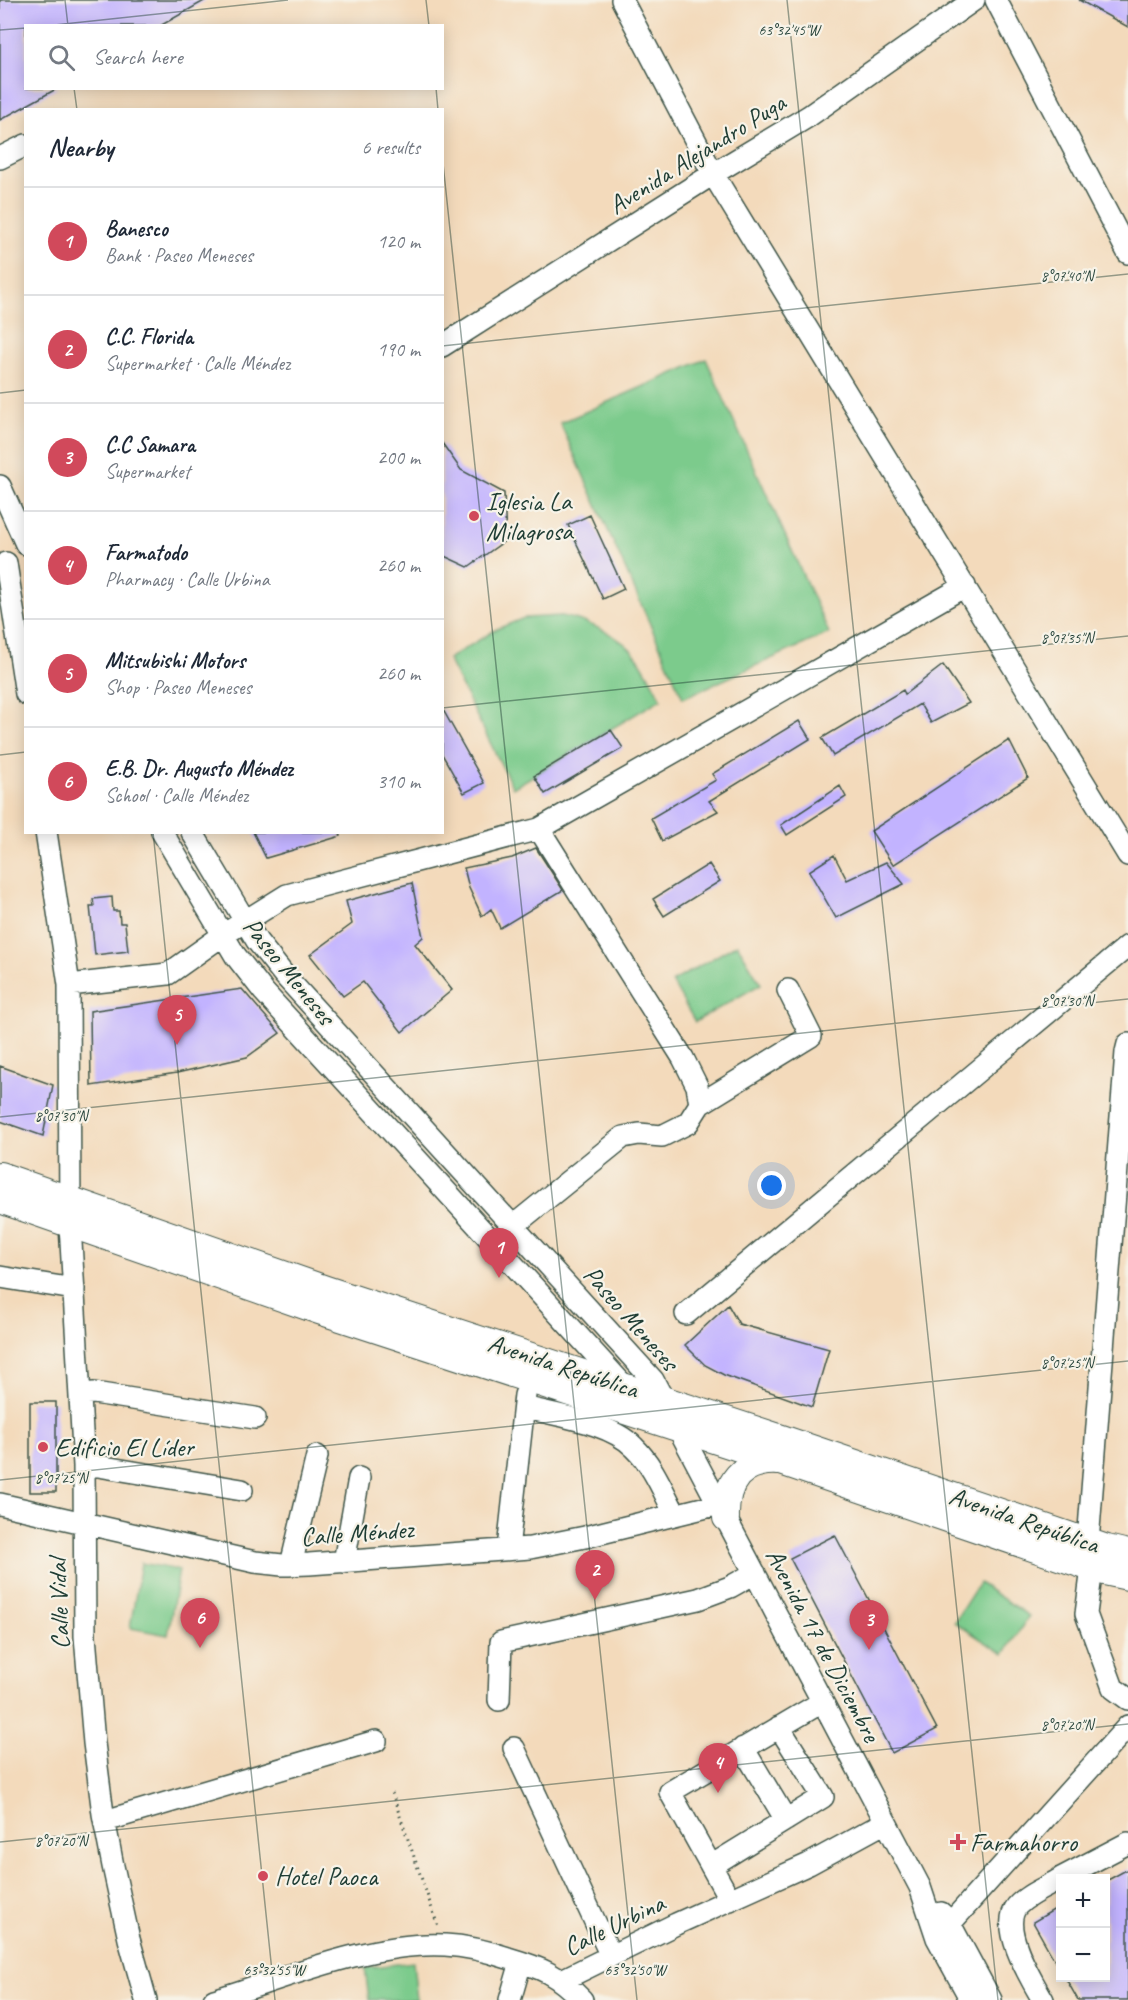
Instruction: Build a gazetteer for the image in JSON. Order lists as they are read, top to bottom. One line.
{"streets":{"main road":["Avenida República"],"street":["Avenida Alejandro Puga","Paseo Meneses","Calle Méndez","Calle Vidal","Avenida 17 de Diciembre","Calle Urbina"]},"crossings":[["Paseo Meneses","Avenida República"],["Paseo Meneses","Avenida 17 de Diciembre"],["Avenida República","Calle Vidal"],["Avenida República","Avenida 17 de Diciembre"],["Calle Méndez","Calle Vidal"],["Calle Méndez","Avenida 17 de Diciembre"],["Avenida 17 de Diciembre","Calle Urbina"]],"places":{"other":["Iglesia La Milagrosa","Edificio El Líder","Hotel Paoca"],"health":["Farmahorro"]},"page":{"search":"Search here","heading":["Nearby","6 results"],"list":[{"mark":"1","name":"Banesco","note":"Bank · Paseo Meneses","value":"120 m"},{"mark":"2","name":"C.C. Florida","note":"Supermarket · Calle Méndez","value":"190 m"},{"mark":"3","name":"C.C Samara","note":"Supermarket","value":"200 m"},{"mark":"4","name":"Farmatodo","note":"Pharmacy · Calle Urbina","value":"260 m"},{"mark":"5","name":"Mitsubishi Motors","note":"Shop · Paseo Meneses","value":"260 m"},{"mark":"6","name":"E.B. Dr. Augusto Méndez","note":"School · Calle Méndez","value":"310 m"}],"pins":["5","1","2","6","3","4"],"map_buttons":["+","−"]},"coordinates":["63°32'45\"W","8°07'40\"N","8°07'35\"N","8°07'30\"N","8°07'25\"N","8°07'20\"N","63°32'55\"W","63°32'50\"W"]}
